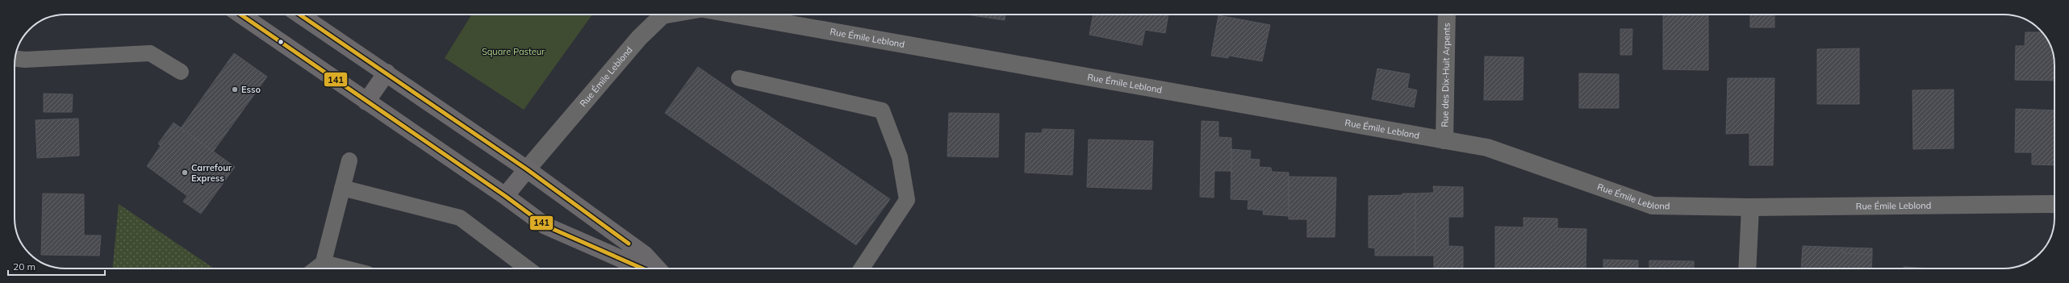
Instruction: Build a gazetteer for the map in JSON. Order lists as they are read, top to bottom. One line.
{"streets":{"street":["Rue Émile Leblond","Rue des Dix-Huit Arpents"]},"crossings":[["Rue Émile Leblond","Rue des Dix-Huit Arpents"]],"parks":["Square Pasteur"],"places":["Esso","Carrefour Express"],"lines":["transit line 141"],"scale_bar":"20 m"}
